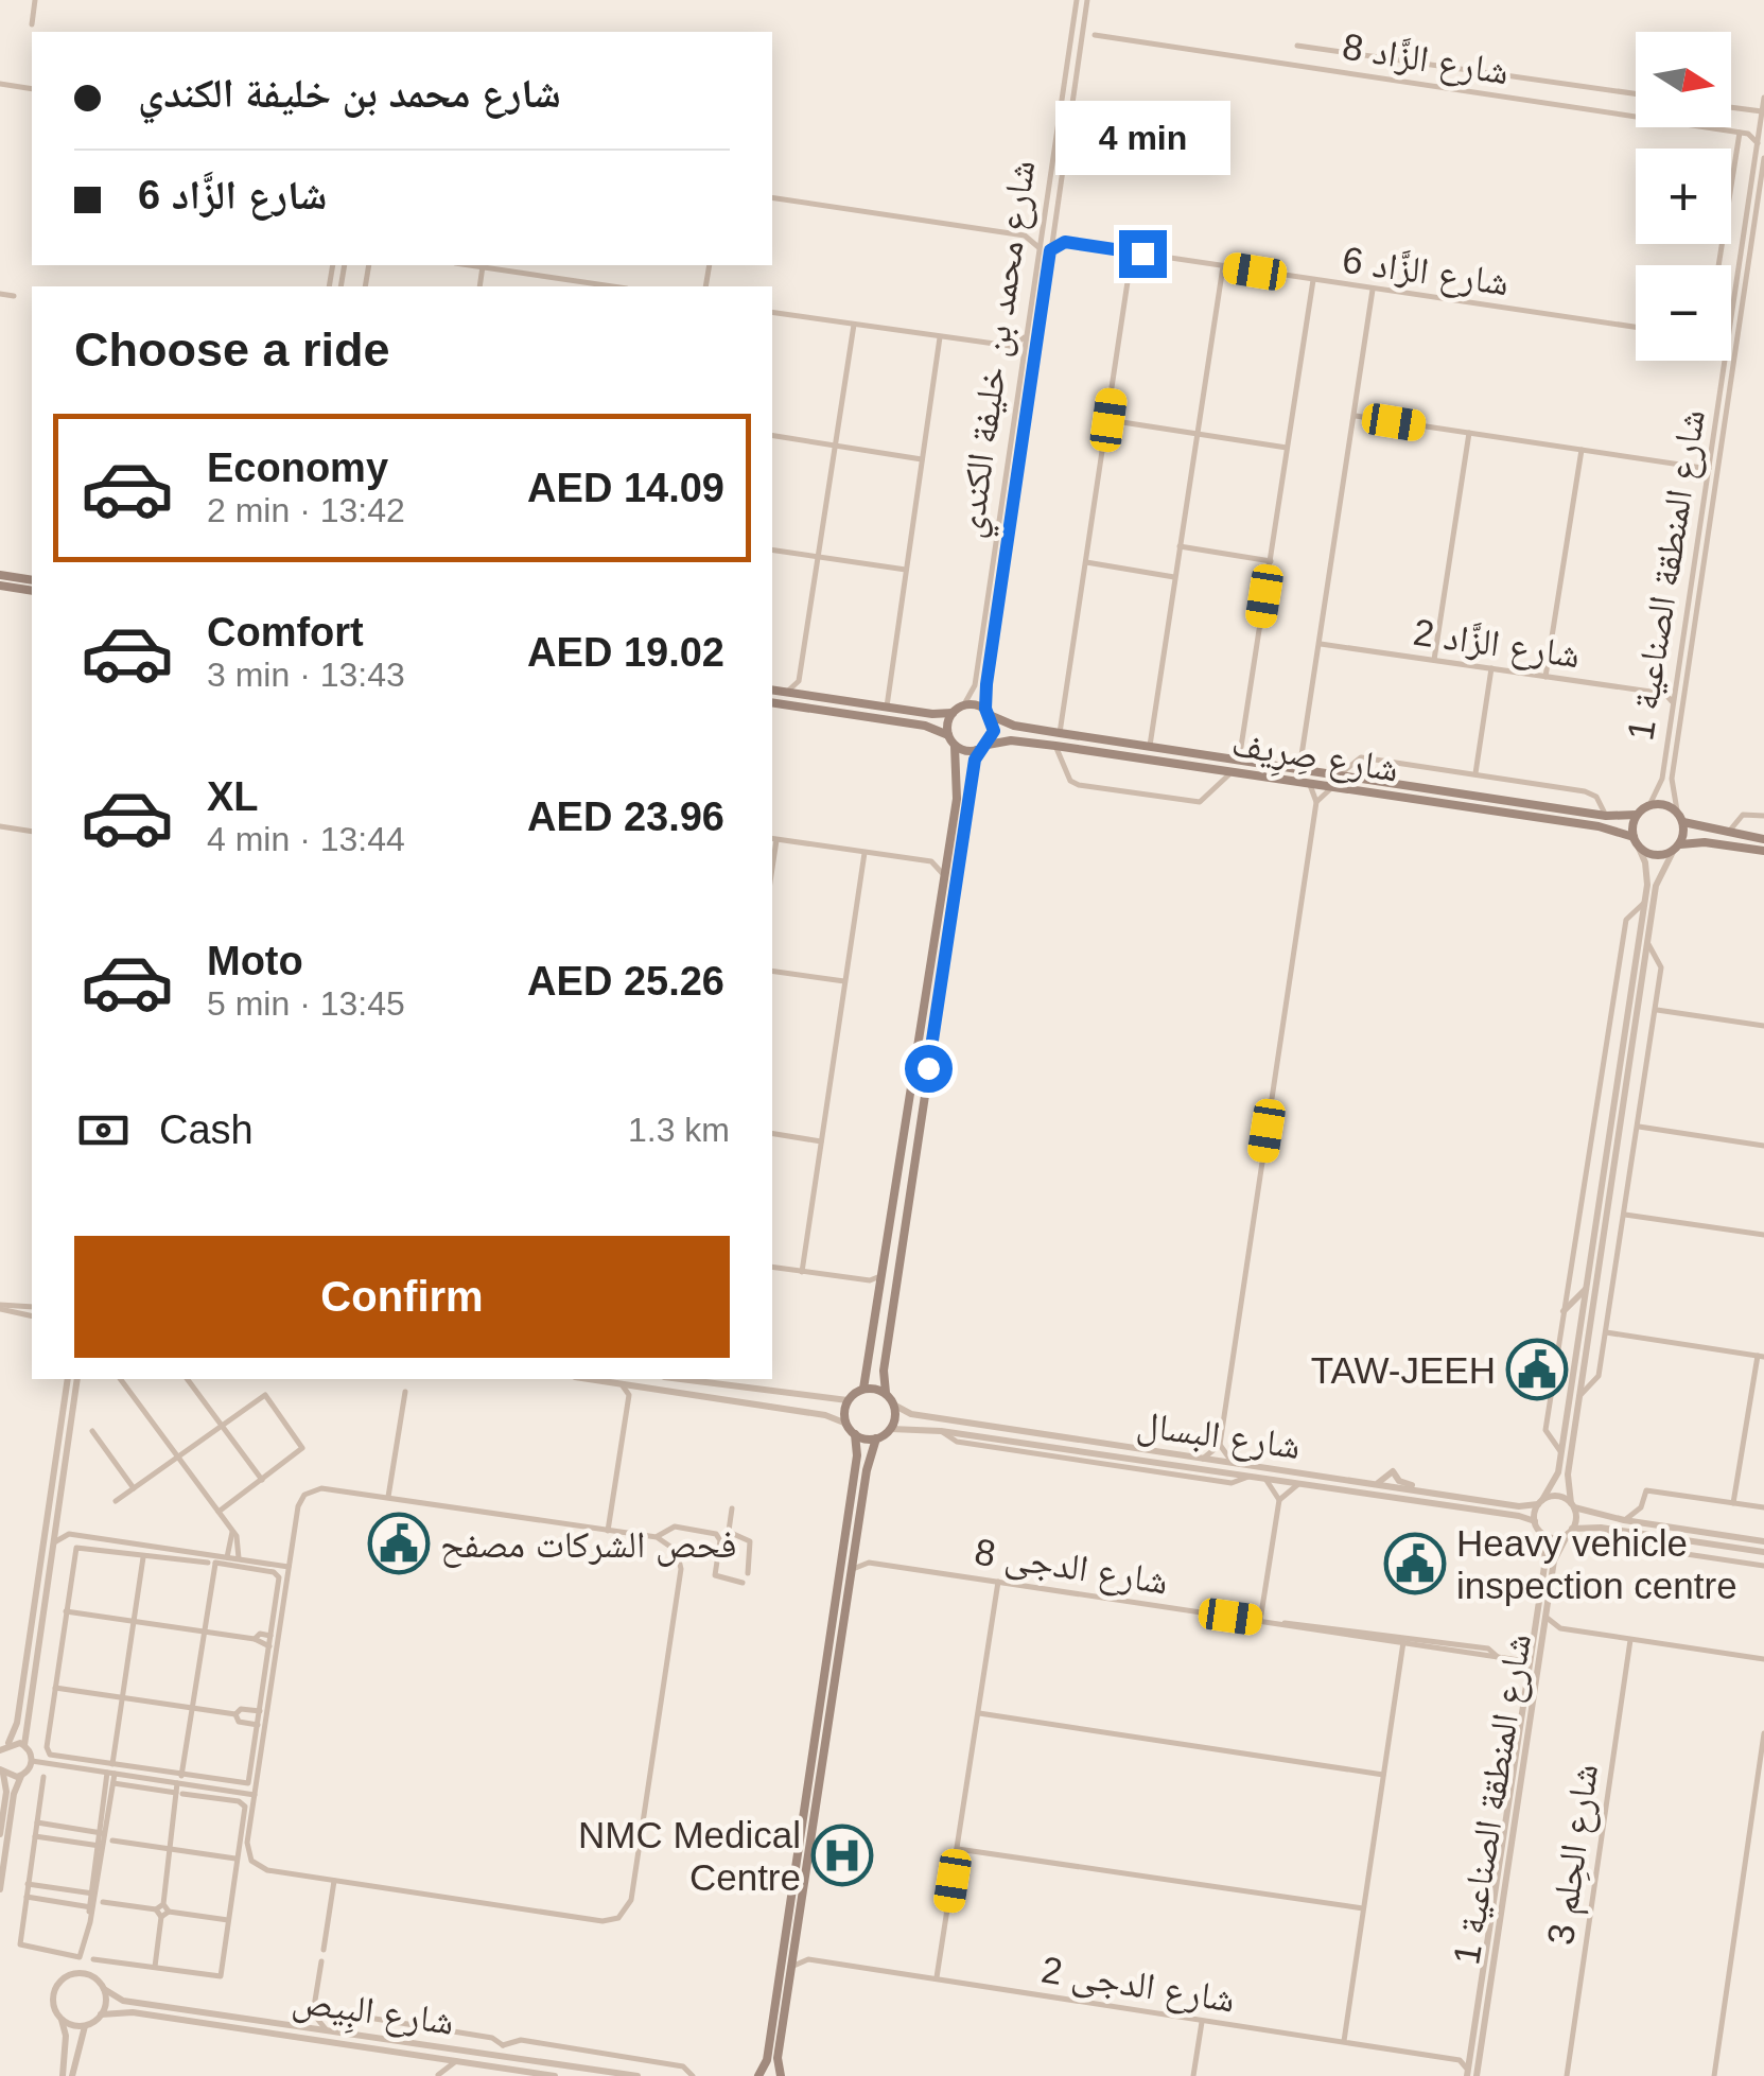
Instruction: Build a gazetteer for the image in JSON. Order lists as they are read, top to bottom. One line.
{"streets":{"main road":["شارع صِرِيف"],"street":["شارع الزَّاد 8","شارع الزَّاد 6","شارع محمد بن خليفة الكندي","شارع المنطقة الصناعية 1","شارع الزَّاد 2","شارع البسال","شارع الدجى 8","شارع الحِلم 3","شارع الدجى 2","شارع البِيص"]},"crossings":[["شارع محمد بن خليفة الكندي","شارع صِرِيف"],["شارع المنطقة الصناعية 1","شارع صِرِيف"],["شارع المنطقة الصناعية 1","شارع البسال"]],"places":{"public building":["TAW-JEEH","فحص الشركات مصفح","Heavy vehicle inspection centre"],"hospital":["NMC Medical Centre"]},"north":"right","page":{"map_buttons":["+","−"],"banner":["شارع محمد بن خليفة الكندي","شارع الزَّاد 6"],"bubble":"4 min","heading":"Choose a ride","list":[{"name":"Economy","note":"2 min · 13:42","value":"AED 14.09"},{"name":"Comfort","note":"3 min · 13:43","value":"AED 19.02"},{"name":"XL","note":"4 min · 13:44","value":"AED 23.96"},{"name":"Moto","note":"5 min · 13:45","value":"AED 25.26"}],"pay":["Cash","1.3 km"],"buttons":"Confirm"}}
